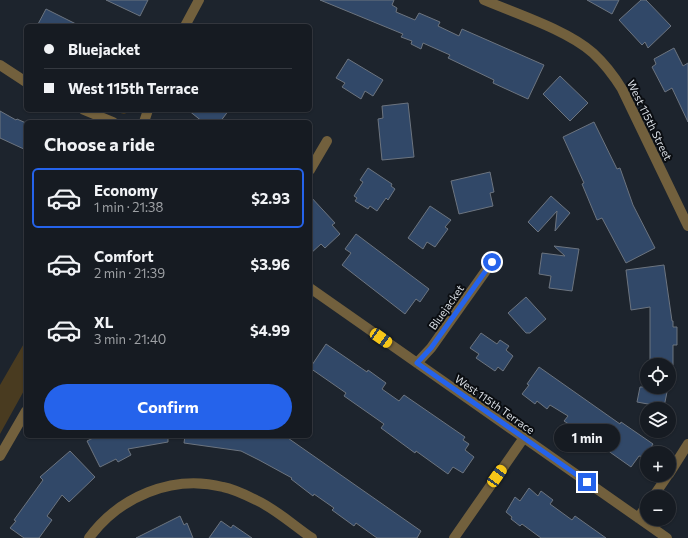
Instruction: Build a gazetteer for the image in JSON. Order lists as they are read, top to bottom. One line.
{"streets":{"street":["West 115th Street","Bluejacket","West 115th Terrace"]},"crossings":[["Bluejacket","West 115th Terrace"]],"page":{"banner":["Bluejacket","West 115th Terrace"],"heading":"Choose a ride","list":[{"name":"Economy","note":"1 min · 21:38","value":"$2.93"},{"name":"Comfort","note":"2 min · 21:39","value":"$3.96"},{"name":"XL","note":"3 min · 21:40","value":"$4.99"}],"map_buttons":["+","−"],"buttons":"Confirm","bubble":"1 min"}}
